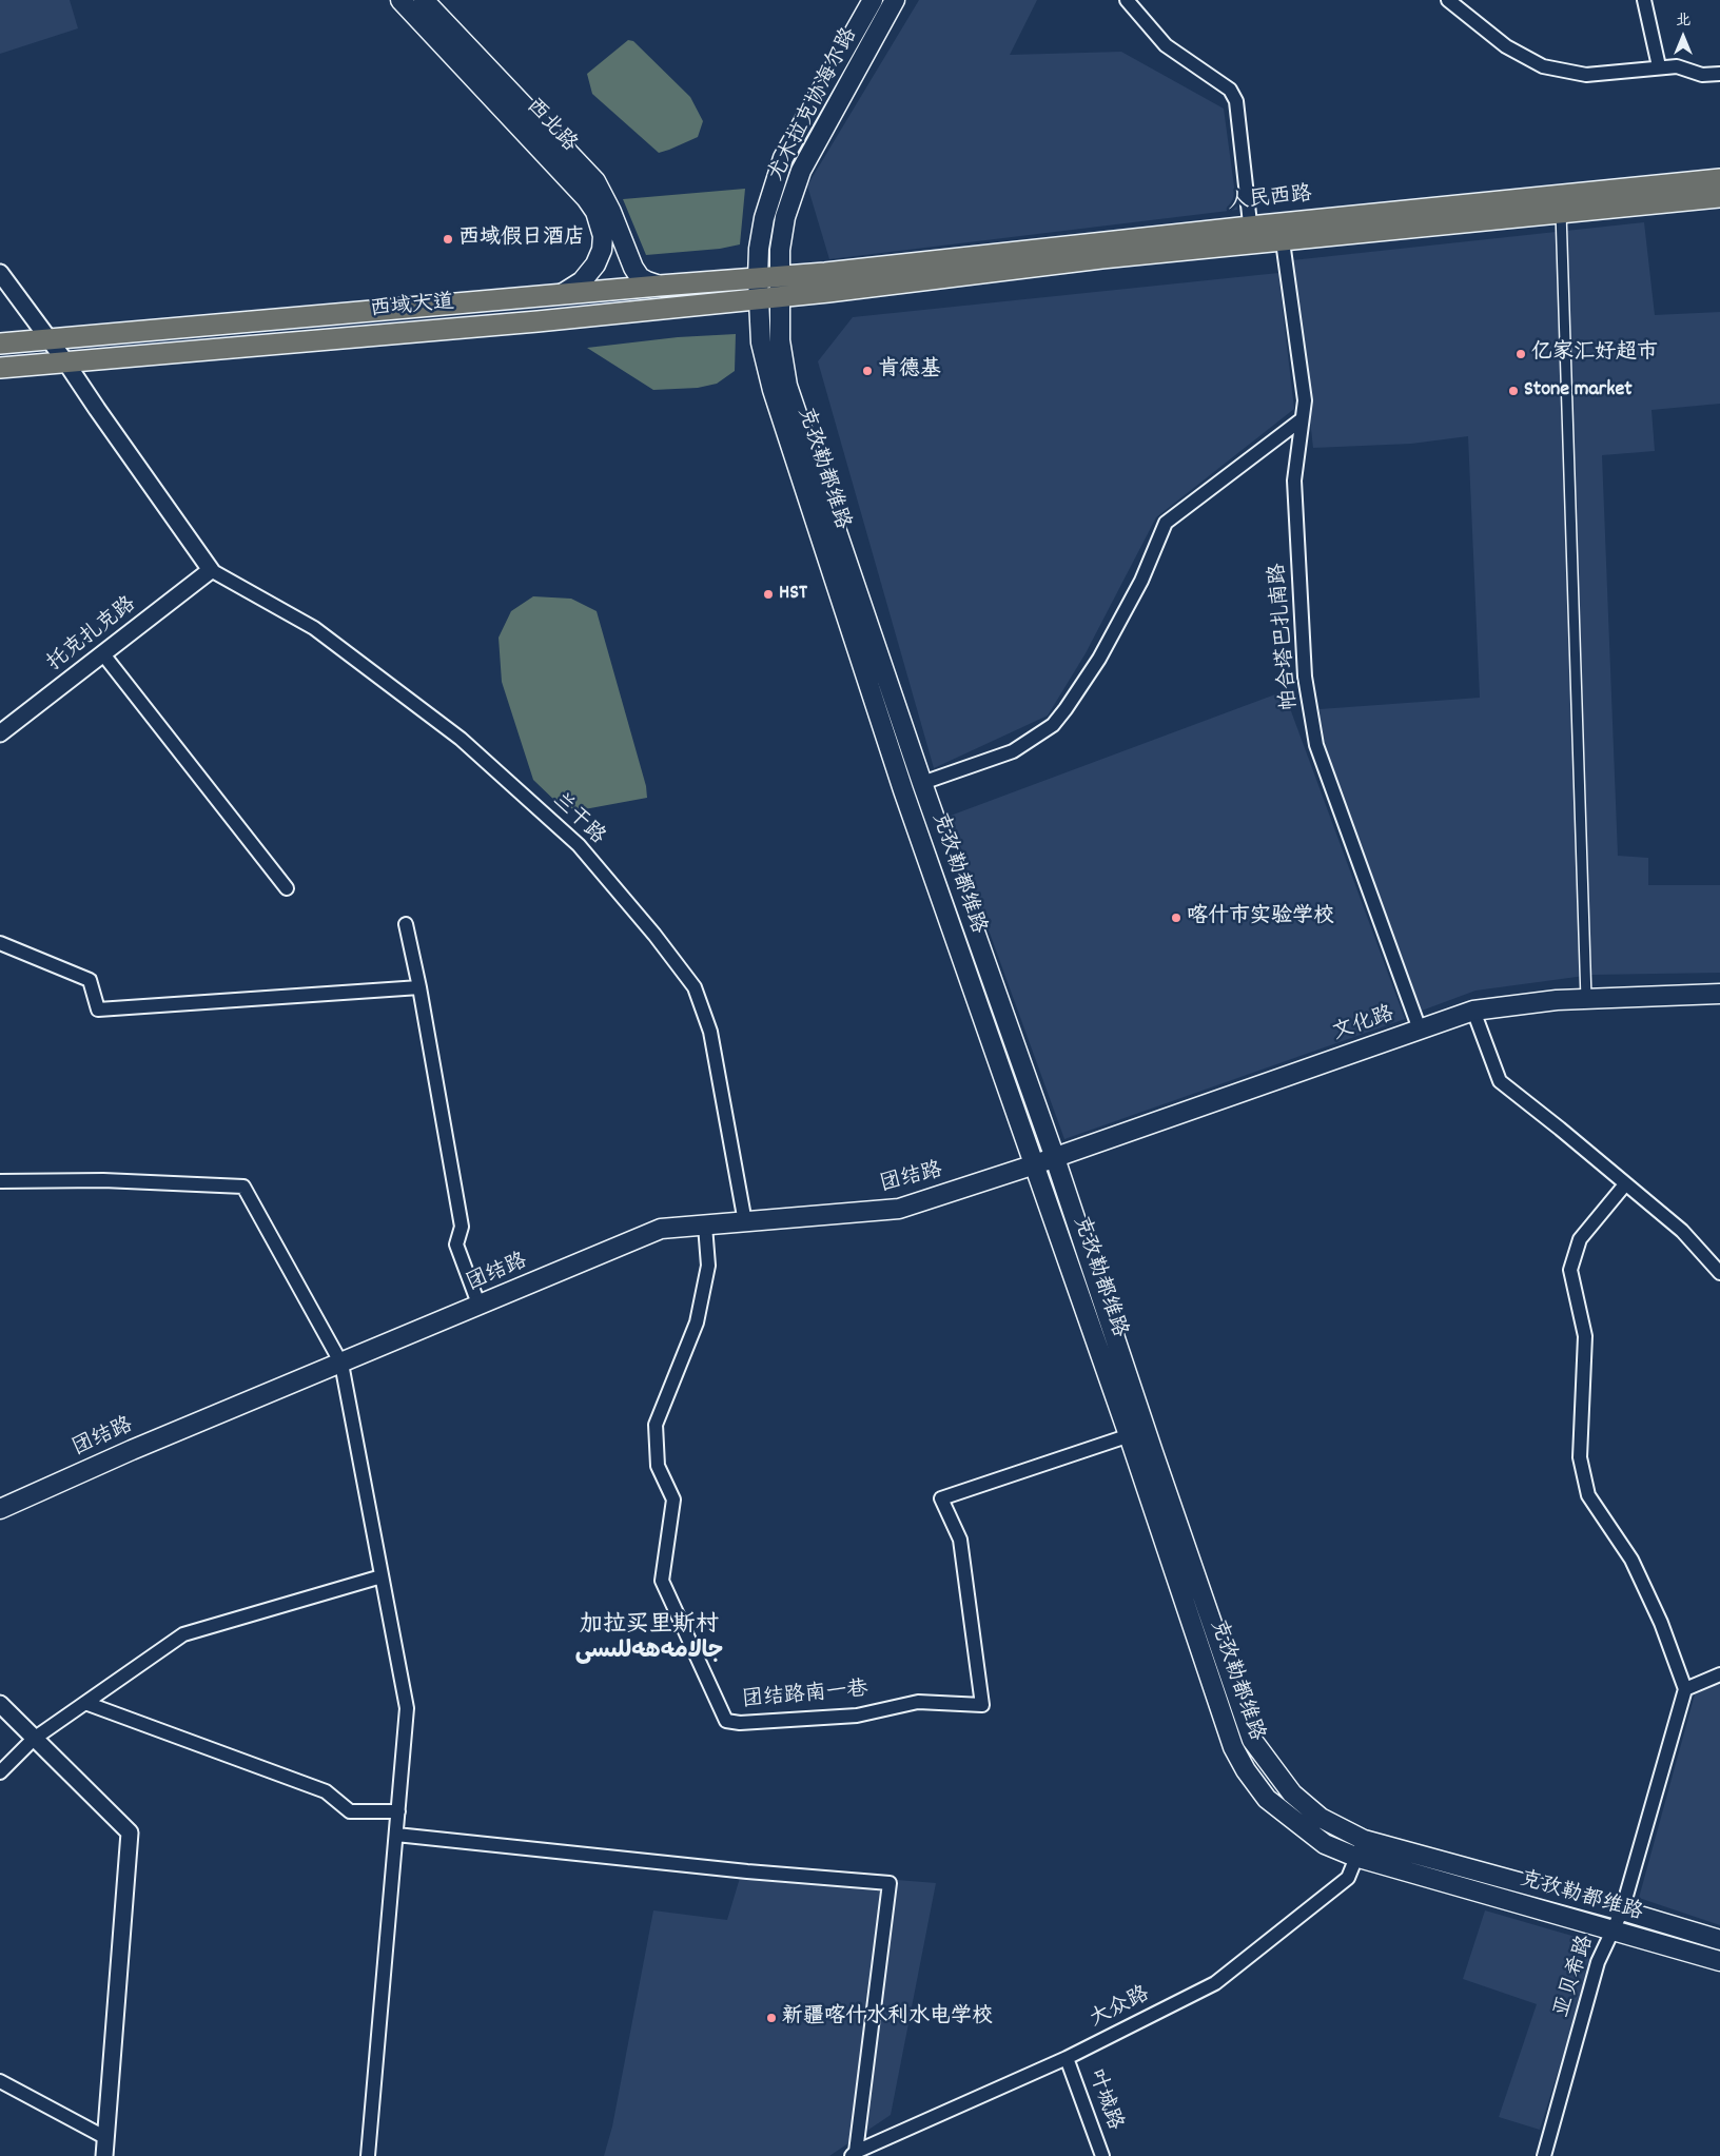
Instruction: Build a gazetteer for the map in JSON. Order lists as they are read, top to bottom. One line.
{"streets":{"main road":["尤木拉克协海尔路","西北路","人民西路","西域大道","克孜勒都维路","文化路","团结路"],"street":["托克扎克路","帕合塔巴扎南路","兰干路","团结路南一巷","亚贝希路","大众路","叶城路"]},"crossings":[["尤木拉克协海尔路","西域大道"],["尤木拉克协海尔路","克孜勒都维路"],["西北路","西域大道"],["人民西路","西域大道"],["人民西路","帕合塔巴扎南路"],["西域大道","克孜勒都维路"],["克孜勒都维路","文化路"],["克孜勒都维路","团结路"],["克孜勒都维路","团结路南一巷"],["克孜勒都维路","亚贝希路"],["克孜勒都维路","大众路"],["托克扎克路","兰干路"],["帕合塔巴扎南路","文化路"],["兰干路","团结路"],["文化路","团结路"],["团结路","团结路南一巷"],["大众路","叶城路"]],"districts":["加拉买里斯村 جالامەھەللىسى"],"places":["西域假日酒店","亿家汇好超市","肯德基","Stone market","HST","喀什市实验学校","新疆喀什水利水电学校"],"north":"top"}
